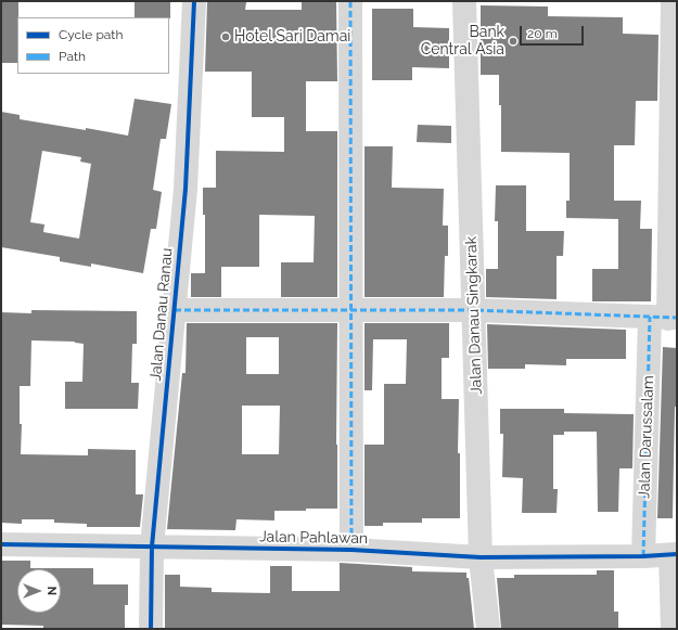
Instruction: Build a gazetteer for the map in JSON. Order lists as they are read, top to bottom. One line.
{"streets":{"street":["Jalan Danau Ranau","Jalan Danau Singkarak","Jalan Darussalam","Jalan Pahlawan"]},"crossings":[["Jalan Danau Ranau","Jalan Pahlawan"],["Jalan Danau Singkarak","Jalan Pahlawan"],["Jalan Darussalam","Jalan Pahlawan"]],"places":["Hotel Sari Damai","Bank Central Asia"],"legend":["Cycle path","Path"],"scale_bar":"20 m","north":"right"}
